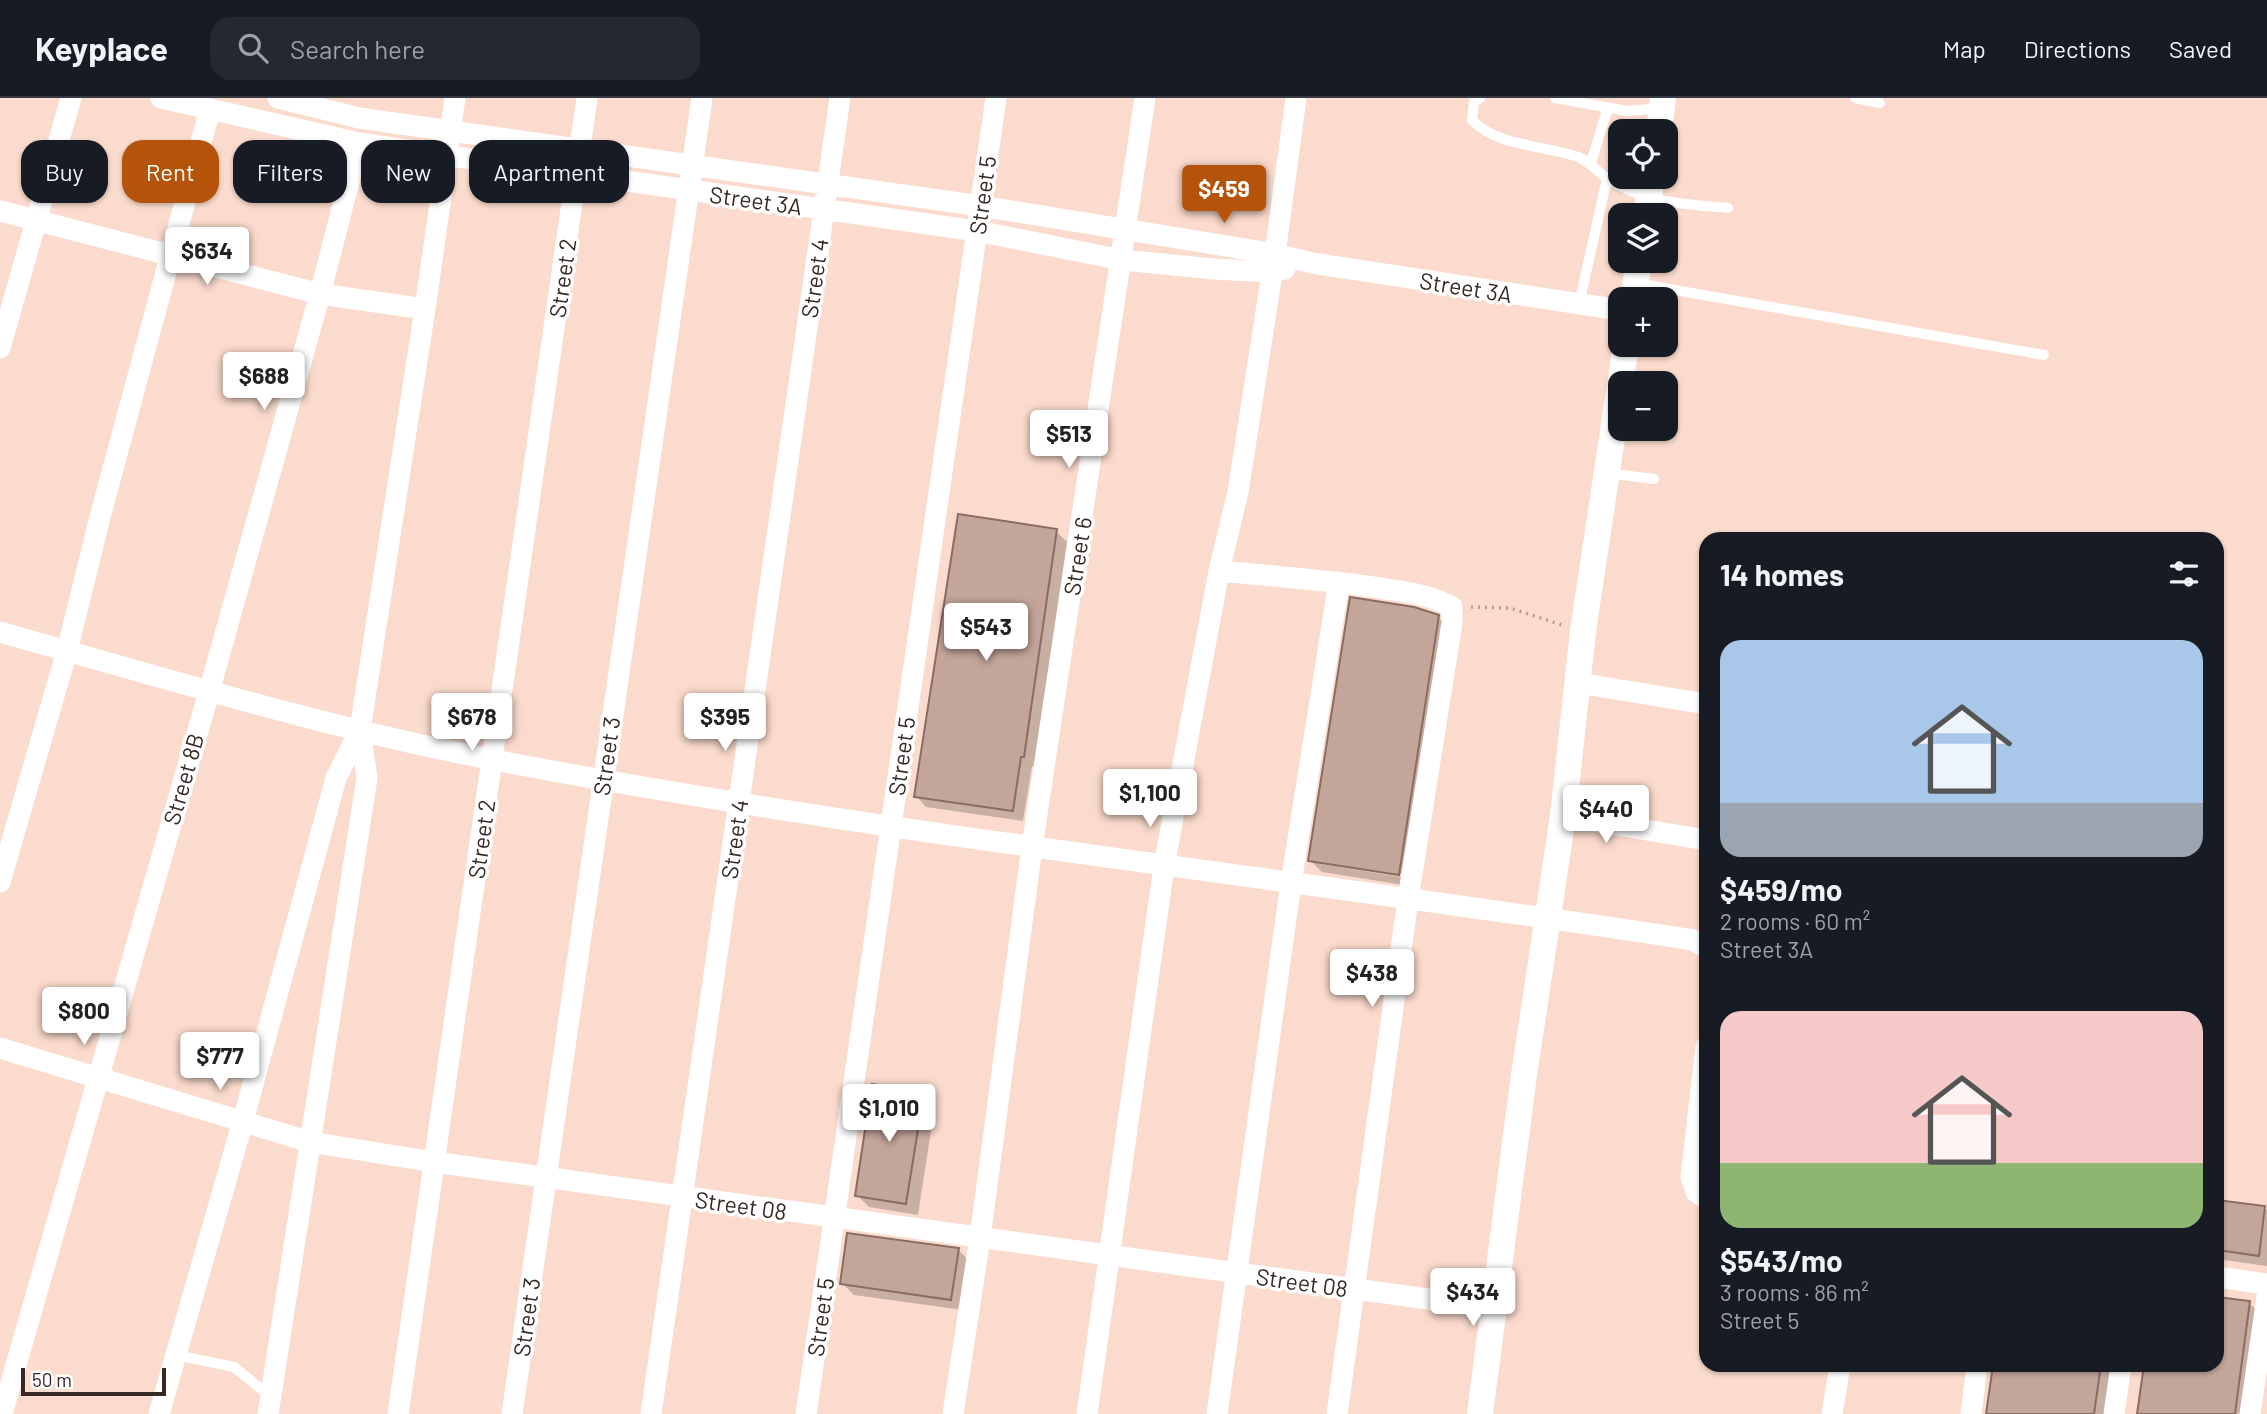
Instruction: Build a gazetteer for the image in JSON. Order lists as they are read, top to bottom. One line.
{"streets":{"street":["Street 5","Street 3A","Street 2","Street 4","Street 6","Street 3","Street 8B","Street 08"]},"crossings":[["Street 5","Street 3A"],["Street 5","Street 08"],["Street 3A","Street 4"],["Street 3A","Street 6"],["Street 3A","Street 3"],["Street 3A","Street 8B"],["Street 2","Street 08"],["Street 4","Street 08"],["Street 6","Street 08"],["Street 3","Street 08"],["Street 8B","Street 08"]],"scale_bar":"50 m","page":{"header":"Keyplace","search":"Search here","nav":["Map","Directions","Saved"],"map_buttons":["+","−"],"chip":["Buy","Rent","Filters","New","Apartment"],"price":["$459","$634","$688","$513","$543","$678","$395","$1,100","$440","$438","$800","$777","$1,010","$434"],"heading":"14 homes","list":[{"name":"$459/mo","note":"2 rooms · 60 m² · Street 3A"},{"name":"$543/mo","note":"3 rooms · 86 m² · Street 5"}],"scale":"50 m"}}
